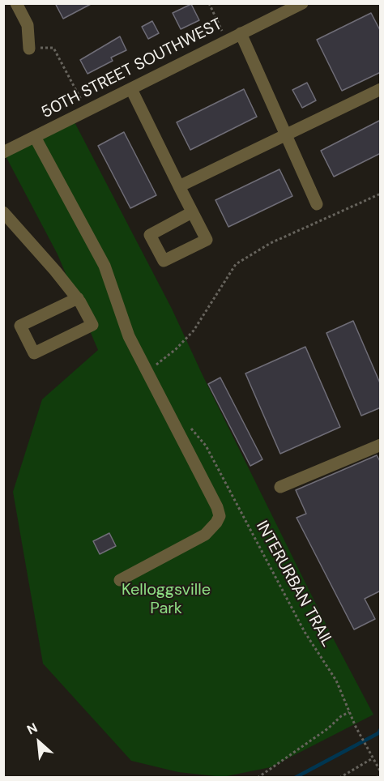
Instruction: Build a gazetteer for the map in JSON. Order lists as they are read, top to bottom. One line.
{"streets":{"street":["50TH STREET SOUTHWEST"],"path":["INTERURBAN TRAIL"]},"parks":["Kelloggsville Park"],"north":"top left"}
